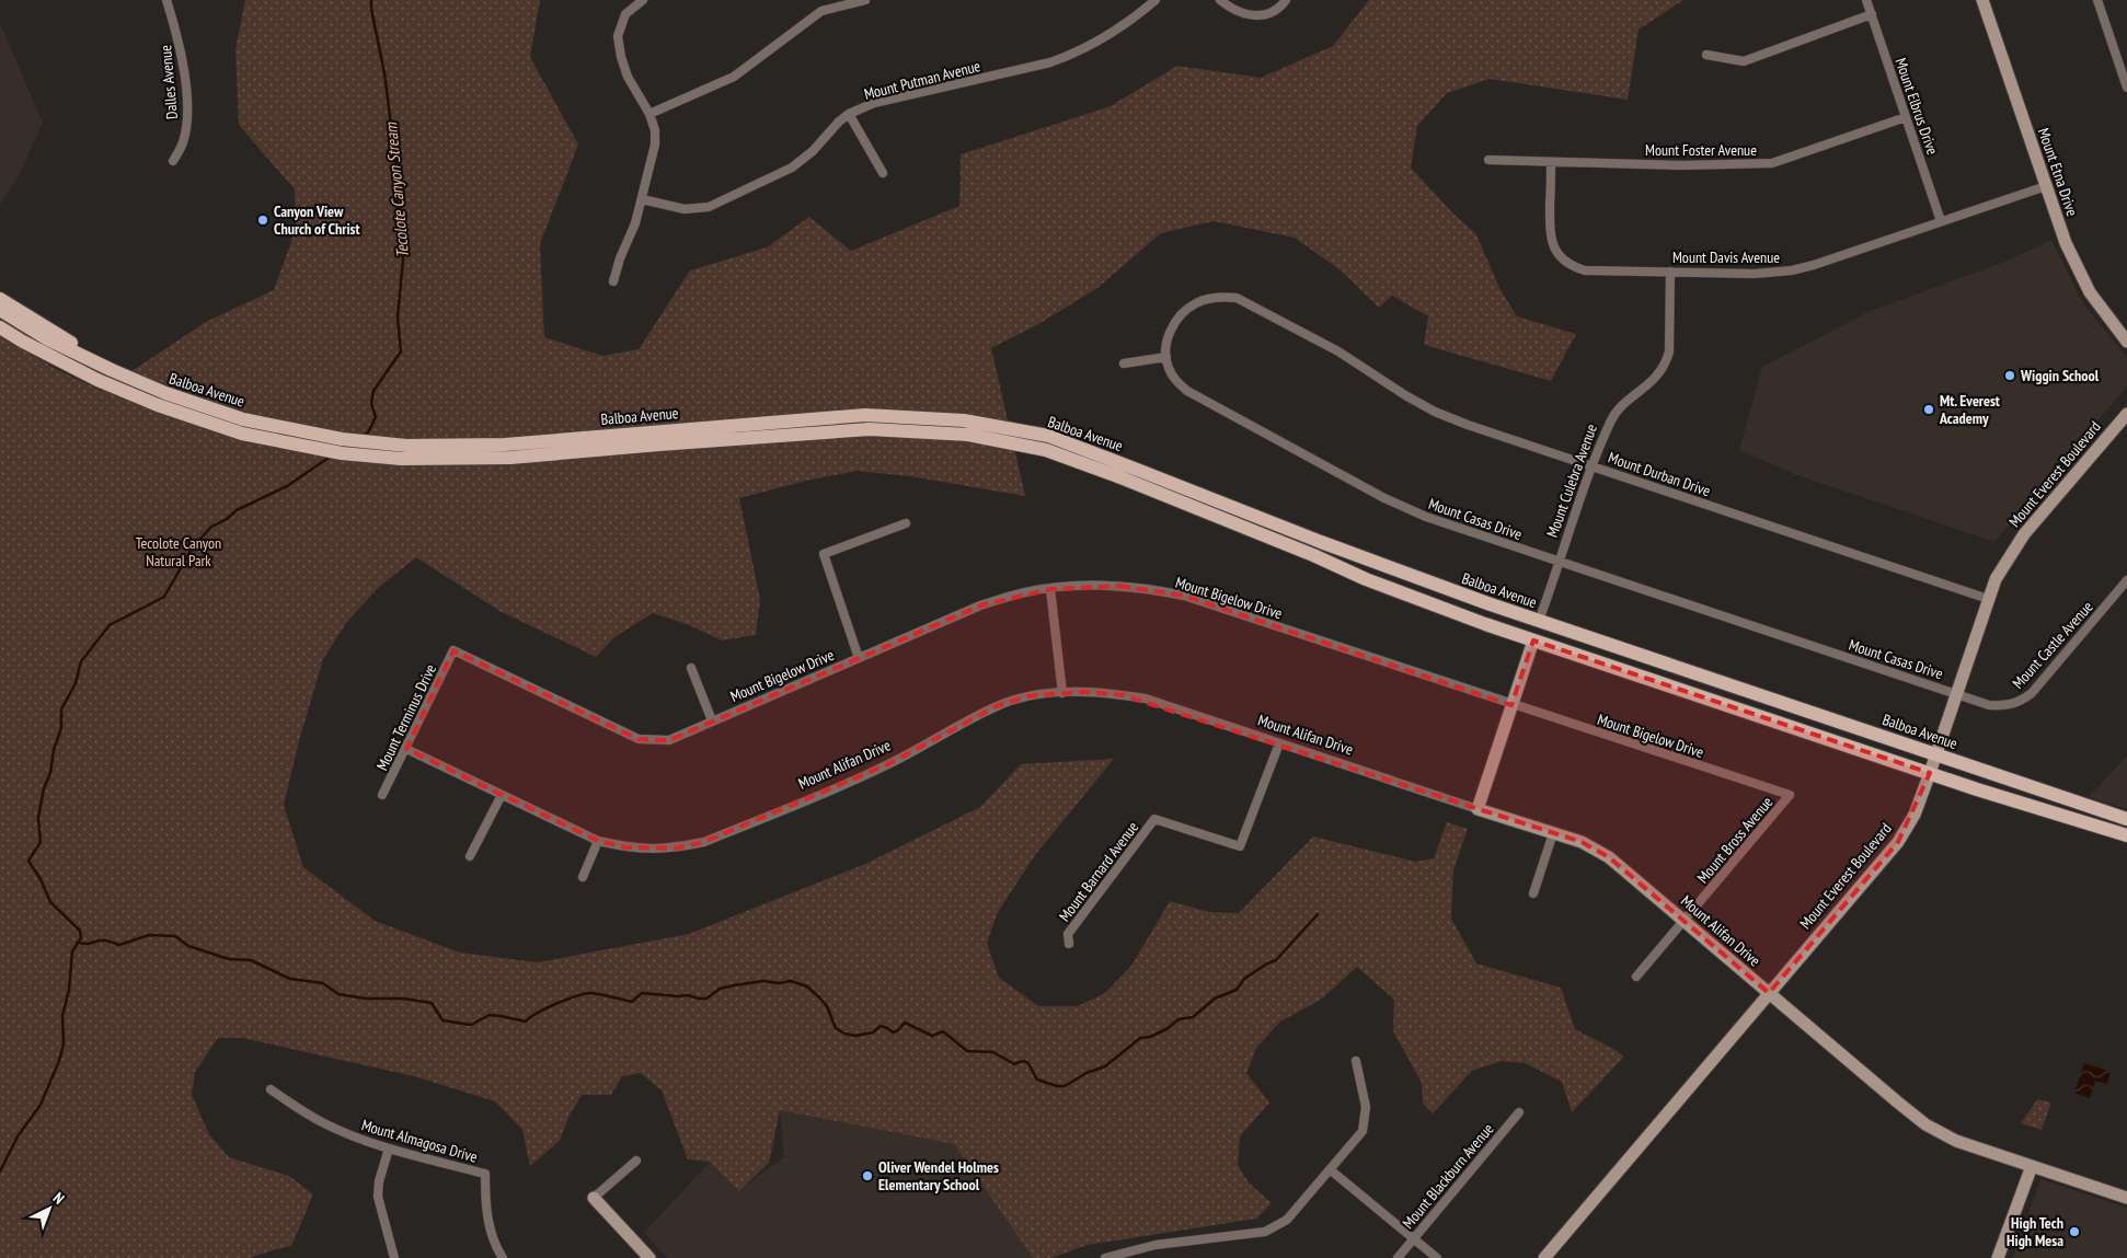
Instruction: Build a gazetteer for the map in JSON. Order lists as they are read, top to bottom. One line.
{"streets":{"main road":["Balboa Avenue"],"street":["Mount Putman Avenue","Dalles Avenue","Mount Elbrus Drive","Mount Foster Avenue","Mount Etna Drive","Mount Davis Avenue","Mount Durban Drive","Mount Everest Boulevard","Mount Culebra Avenue","Mount Casas Drive","Mount Bigelow Drive","Mount Castle Avenue","Mount Terminus Drive","Mount Alifan Drive","Mount Bross Avenue","Mount Barnard Avenue","Mount Almagosa Drive","Mount Blackburn Avenue"]},"crossings":[["Mount Elbrus Drive","Mount Foster Avenue"],["Mount Elbrus Drive","Mount Davis Avenue"],["Mount Foster Avenue","Mount Davis Avenue"],["Mount Etna Drive","Mount Davis Avenue"],["Mount Davis Avenue","Mount Culebra Avenue"],["Balboa Avenue","Mount Everest Boulevard"],["Balboa Avenue","Mount Culebra Avenue"],["Mount Durban Drive","Mount Everest Boulevard"],["Mount Durban Drive","Mount Culebra Avenue"],["Mount Durban Drive","Mount Casas Drive"],["Mount Everest Boulevard","Mount Casas Drive"],["Mount Everest Boulevard","Mount Castle Avenue"],["Mount Everest Boulevard","Mount Alifan Drive"],["Mount Culebra Avenue","Mount Casas Drive"],["Mount Casas Drive","Mount Castle Avenue"],["Mount Bigelow Drive","Mount Terminus Drive"],["Mount Bigelow Drive","Mount Bross Avenue"],["Mount Terminus Drive","Mount Alifan Drive"],["Mount Alifan Drive","Mount Bross Avenue"],["Mount Alifan Drive","Mount Barnard Avenue"]],"water":["Tecolote Canyon Stream"],"parks":["Tecolote Canyon Natural Park"],"places":["Canyon View Church of Christ","Wiggin School","Mt. Everest Academy","Oliver Wendel Holmes Elementary School","High Tech High Mesa"],"north":"top right"}
